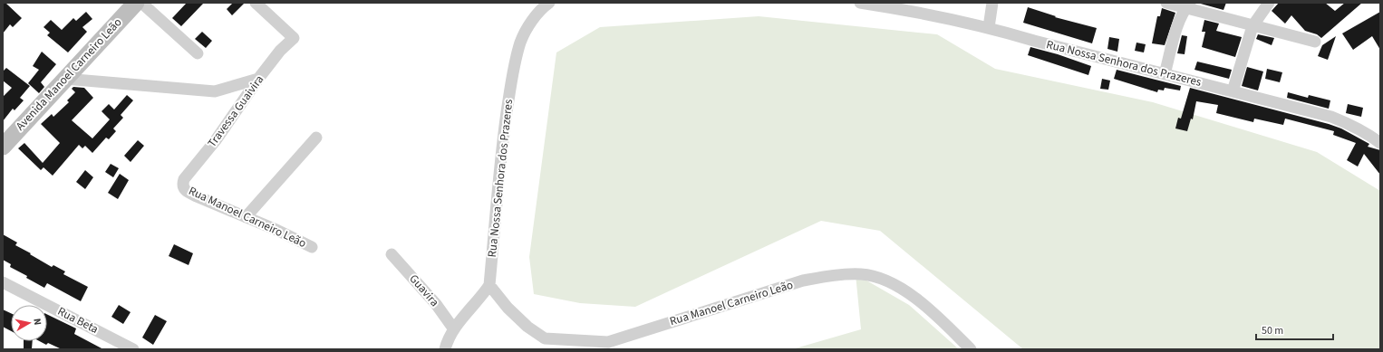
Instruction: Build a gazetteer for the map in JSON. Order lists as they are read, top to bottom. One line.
{"streets":{"main road":["Avenida Manoel Carneiro Leão"],"street":["Rua Nossa Senhora dos Prazeres","Travessa Guaivira","Rua Manoel Carneiro Leão","Guavira","Rua Beta"]},"crossings":[["Rua Nossa Senhora dos Prazeres","Guavira"],["Travessa Guaivira","Rua Manoel Carneiro Leão"]],"scale_bar":"50 m","north":"right"}
